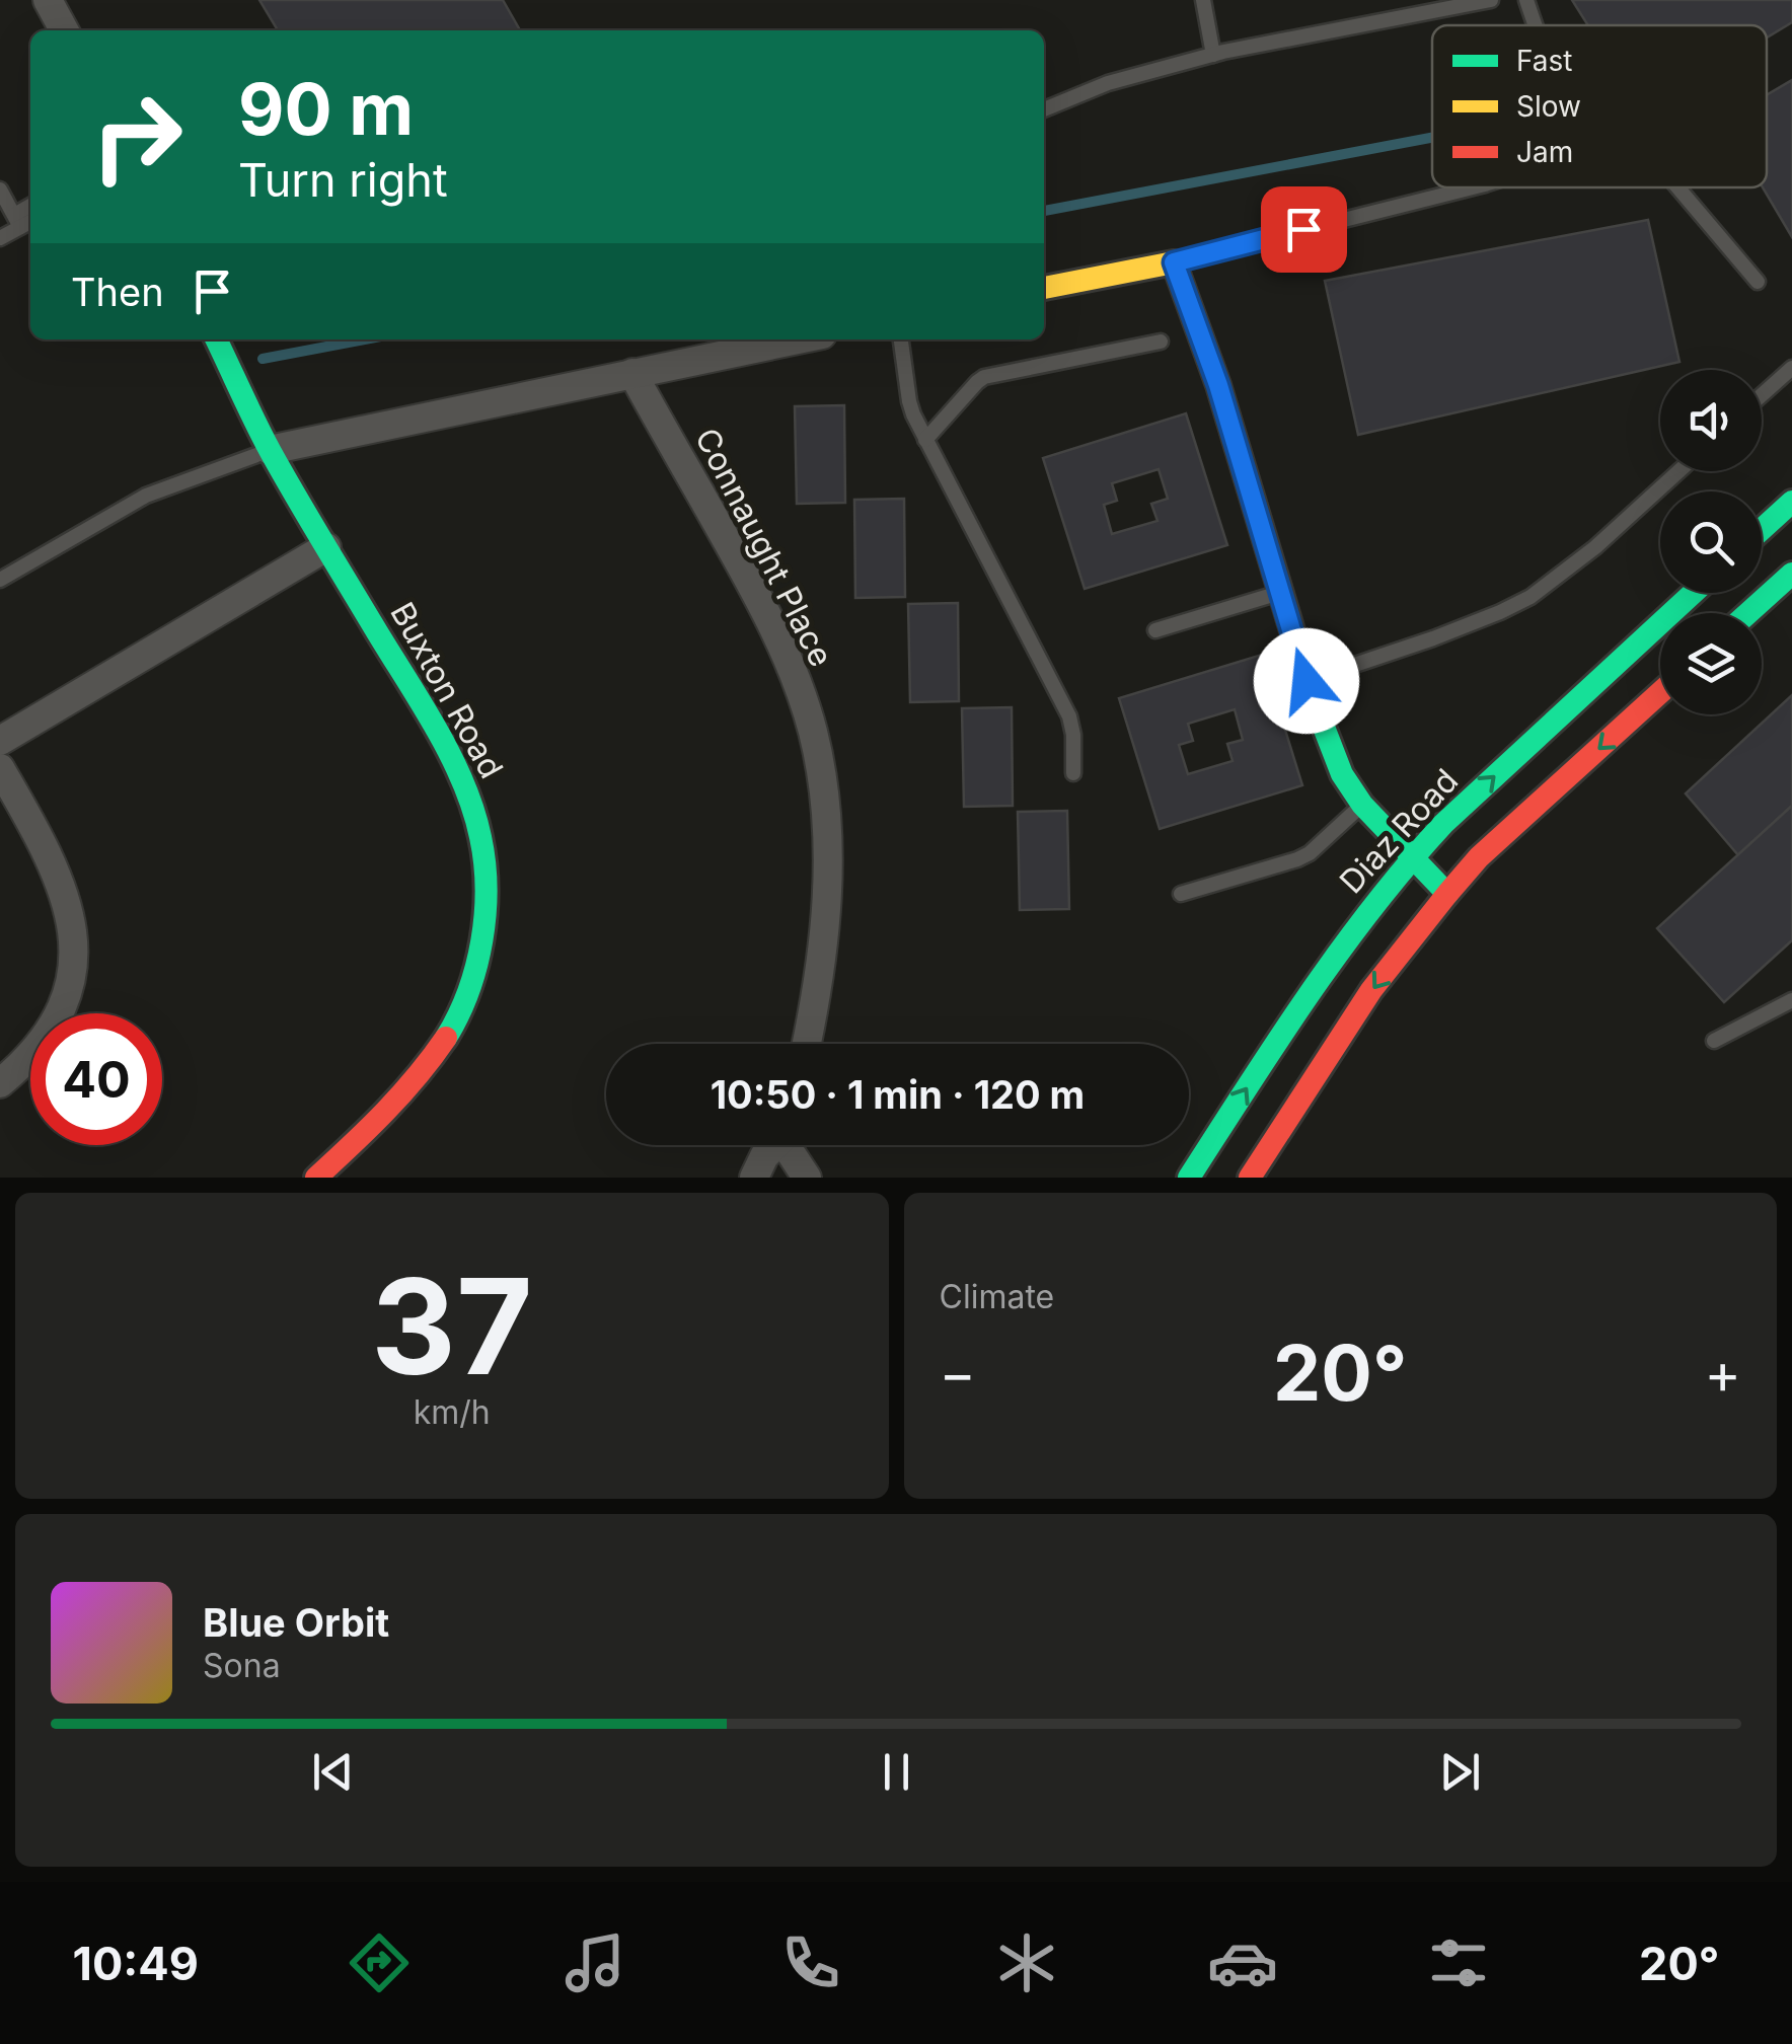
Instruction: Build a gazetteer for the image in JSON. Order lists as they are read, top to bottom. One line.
{"streets":{"street":["Connaught Place","Buxton Road","Diaz Road"]},"legend":["Fast","Slow","Jam"],"page":{"turn":["90 m","Turn right"],"then":"Then","limit":"40","trip":"10:50 · 1 min · 120 m","tile":[["37","km/h"],"Climate"],"heat":["−","20°","+"],"song":["Blue Orbit","Sona"],"tabs":["10:49","20°"]}}
